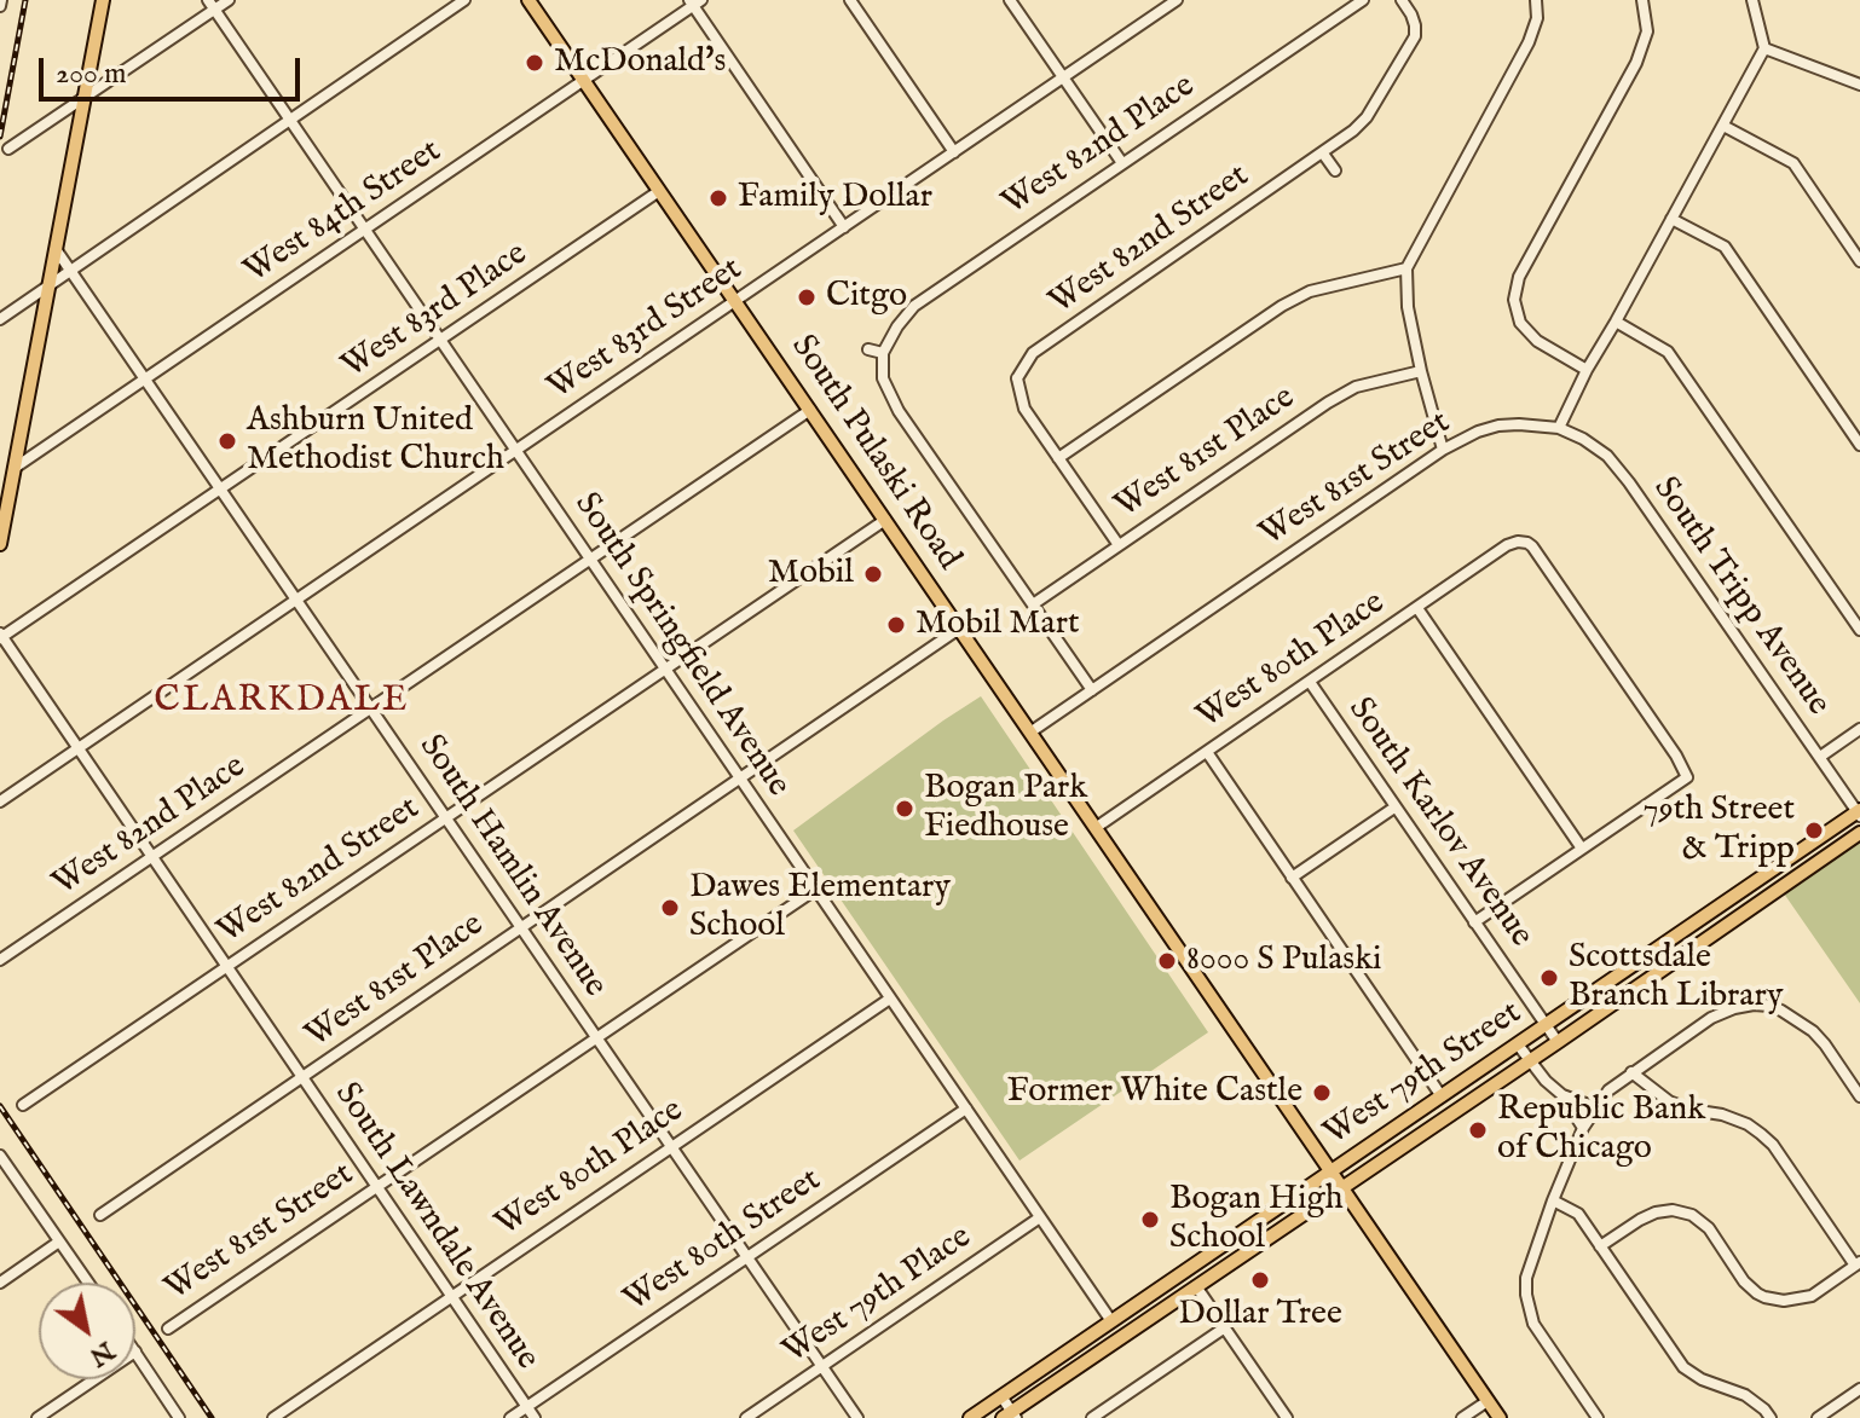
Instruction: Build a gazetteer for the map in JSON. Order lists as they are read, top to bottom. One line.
{"streets":{"main road":["South Pulaski Road","West 79th Street"],"street":["West 82nd Place","West 84th Street","West 82nd Street","West 83rd Place","West 83rd Street","West 81st Place","West 81st Street","South Tripp Avenue","South Springfield Avenue","West 80th Place","South Karlov Avenue","South Hamlin Avenue","South Lawndale Avenue","West 80th Street","West 79th Place"]},"crossings":[["West 82nd Place","South Pulaski Road"],["West 82nd Place","South Springfield Avenue"],["West 82nd Place","South Hamlin Avenue"],["West 82nd Place","South Lawndale Avenue"],["West 84th Street","South Pulaski Road"],["West 84th Street","South Springfield Avenue"],["West 84th Street","South Hamlin Avenue"],["West 82nd Street","South Pulaski Road"],["West 82nd Street","South Springfield Avenue"],["West 82nd Street","South Hamlin Avenue"],["West 82nd Street","South Lawndale Avenue"],["West 83rd Place","South Pulaski Road"],["West 83rd Place","South Springfield Avenue"],["West 83rd Place","South Hamlin Avenue"],["West 83rd Place","South Lawndale Avenue"],["West 83rd Street","South Pulaski Road"],["West 83rd Street","South Springfield Avenue"],["West 83rd Street","South Hamlin Avenue"],["West 83rd Street","South Lawndale Avenue"],["South Pulaski Road","West 81st Place"],["South Pulaski Road","West 81st Street"],["South Pulaski Road","West 80th Place"],["South Pulaski Road","West 79th Street"],["West 81st Place","South Springfield Avenue"],["West 81st Place","South Hamlin Avenue"],["West 81st Place","South Lawndale Avenue"],["West 81st Street","South Tripp Avenue"],["West 81st Street","South Springfield Avenue"],["West 81st Street","South Hamlin Avenue"],["West 81st Street","South Lawndale Avenue"],["South Tripp Avenue","West 79th Street"],["South Springfield Avenue","West 80th Place"],["South Springfield Avenue","West 79th Street"],["South Springfield Avenue","West 80th Street"],["South Springfield Avenue","West 79th Place"],["West 80th Place","South Karlov Avenue"],["West 80th Place","South Hamlin Avenue"],["West 80th Place","South Lawndale Avenue"],["South Karlov Avenue","West 79th Street"],["South Hamlin Avenue","West 80th Street"],["South Hamlin Avenue","West 79th Place"],["South Lawndale Avenue","West 80th Street"]],"districts":["CLARKDALE"],"places":["McDonald's","Family Dollar","Citgo","Ashburn United Methodist Church","Mobil","Mobil Mart","Bogan Park Fiedhouse","79th Street & Tripp","Dawes Elementary School","8000 S Pulaski","Scottsdale Branch Library","Former White Castle","Republic Bank of Chicago","Bogan High School","Dollar Tree"],"scale_bar":"200 m","north":"bottom right"}
